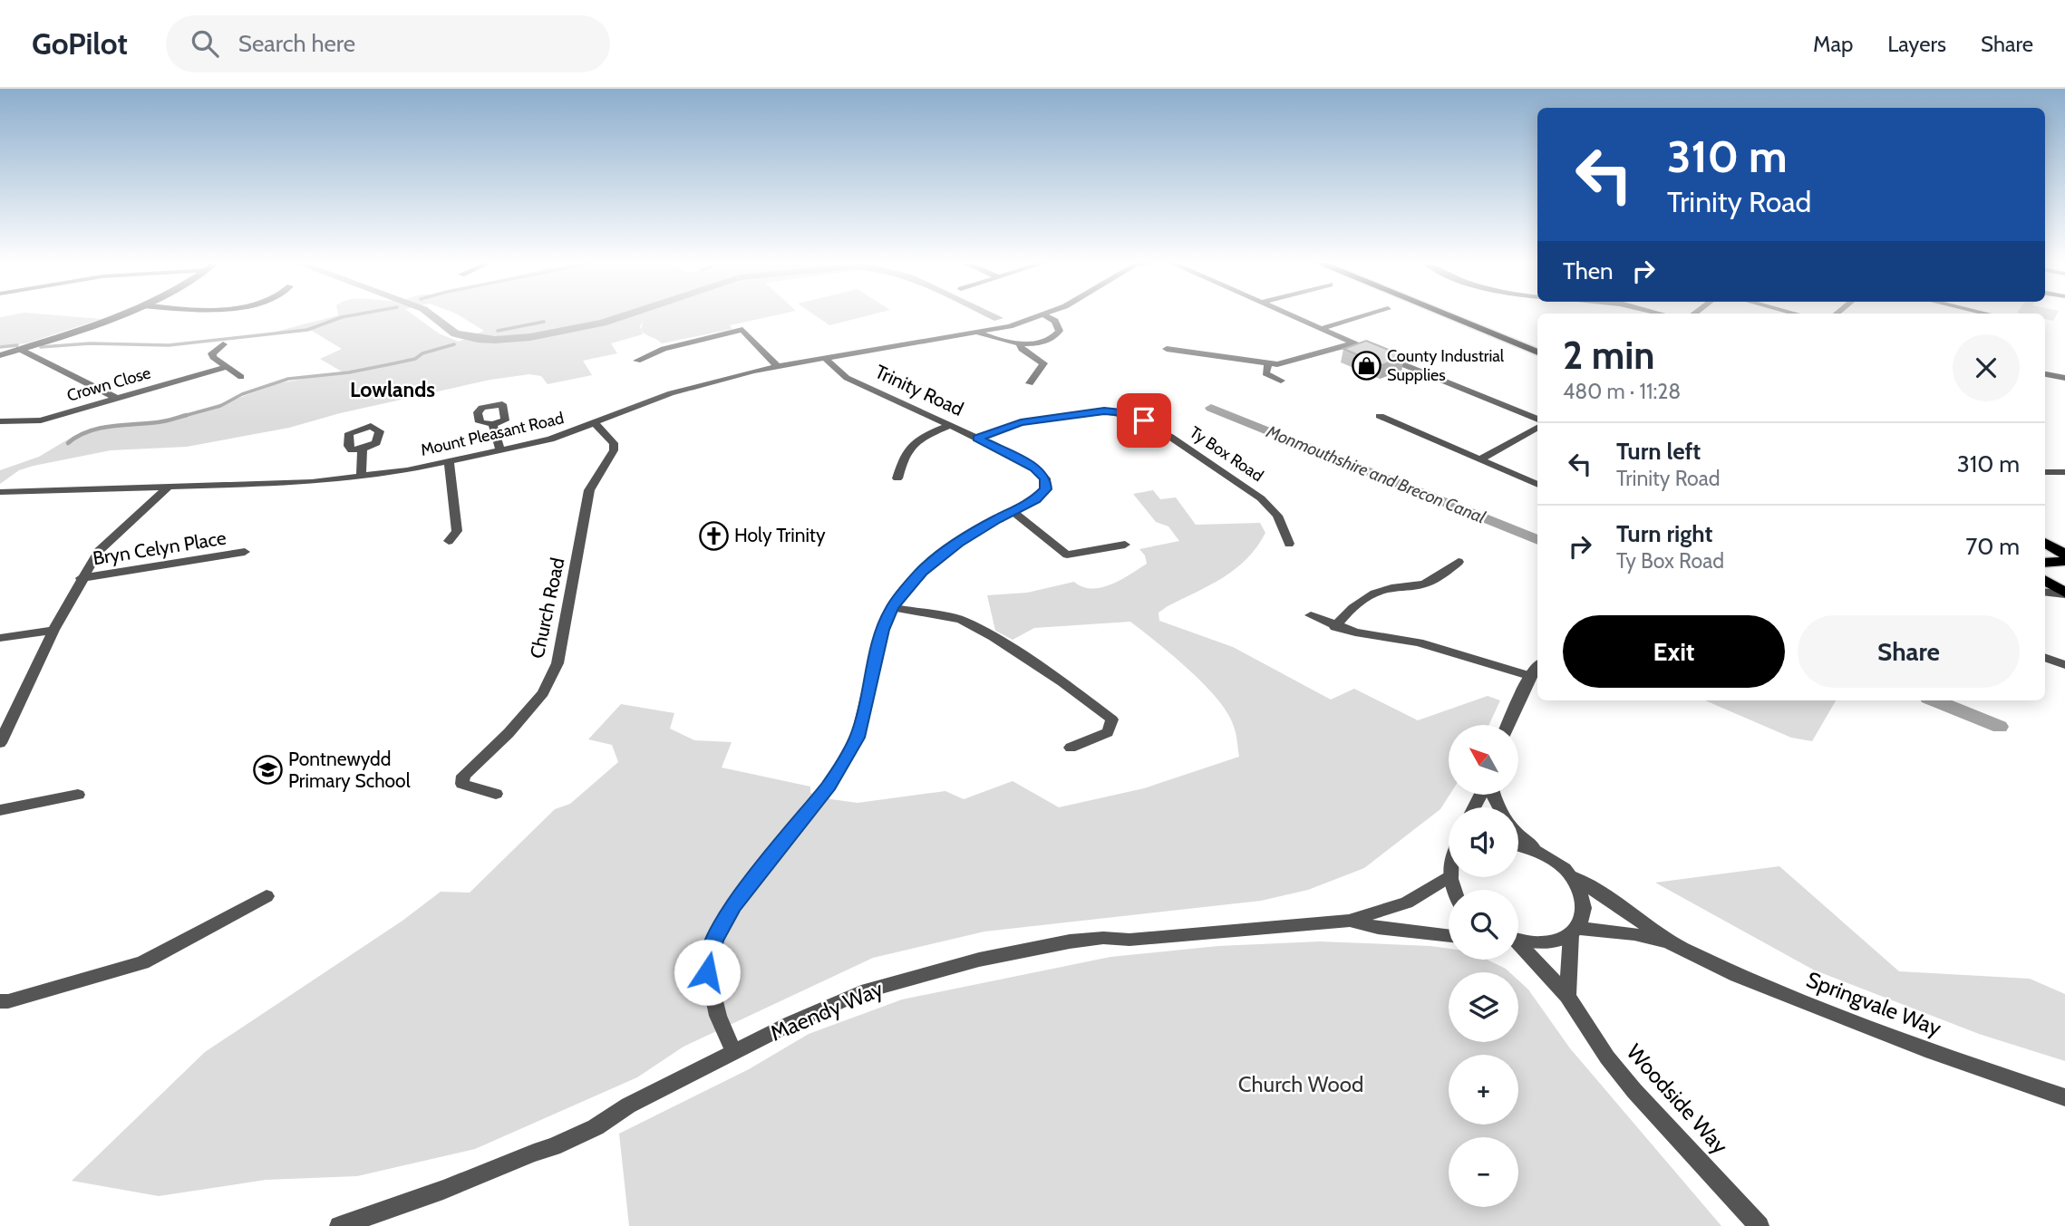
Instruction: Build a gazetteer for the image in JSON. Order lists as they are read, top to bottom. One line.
{"streets":{"street":["Crown Close","Trinity Road","Mount Pleasant Road","Ty Box Road","Bryn Celyn Place","Church Road","Springvale Way","Maendy Way","Woodside Way"]},"crossings":[["Trinity Road","Mount Pleasant Road"],["Trinity Road","Ty Box Road"],["Trinity Road","Maendy Way"],["Mount Pleasant Road","Church Road"]],"districts":["Lowlands"],"water":["Monmouthshire and Brecon Canal"],"parks":["Church Wood"],"places":{"shop":["County Industrial Supplies"],"church":["Holy Trinity"],"school or university":["Pontnewydd Primary School"]},"north":"top left","page":{"header":"GoPilot","search":"Search here","nav":["Map","Layers","Share"],"turn":["310 m","Trinity Road"],"then":"Then","heading":["2 min","480 m · 11:28"],"list":[{"name":"Turn left","note":"Trinity Road","value":"310 m"},{"name":"Turn right","note":"Ty Box Road","value":"70 m"}],"buttons":["Exit","Share"],"map_buttons":["+","−"]}}
